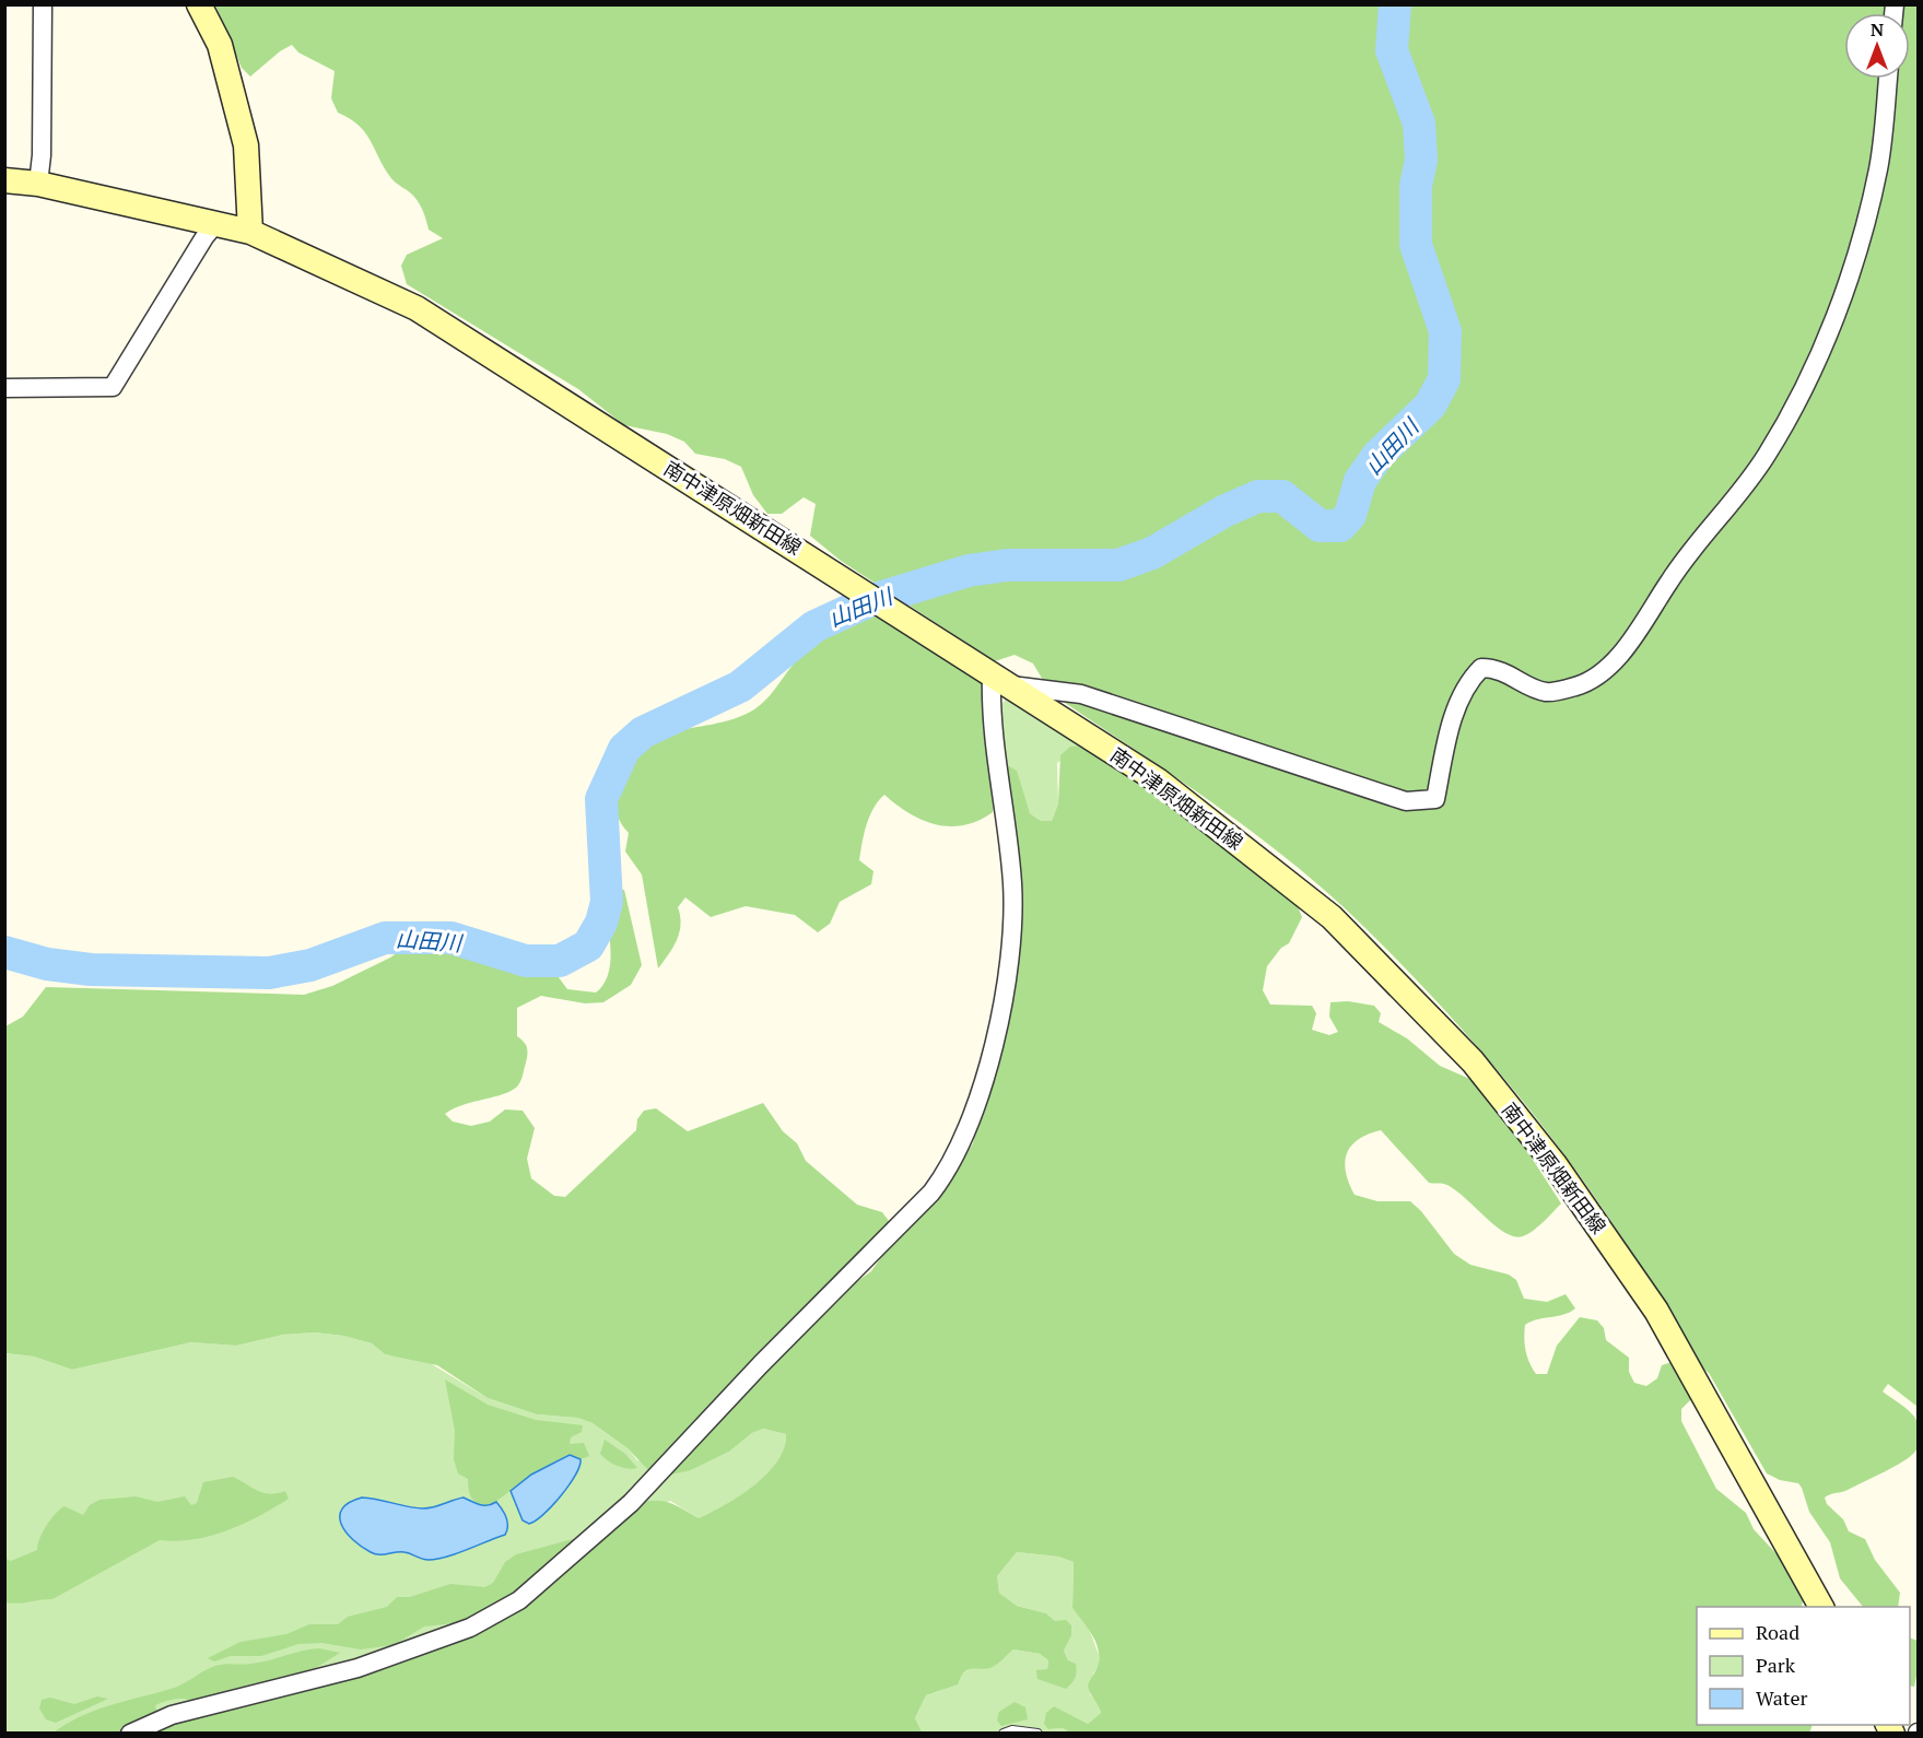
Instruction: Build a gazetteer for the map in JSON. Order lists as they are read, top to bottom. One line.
{"streets":{"main road":["南中津原畑新田線"]},"water":["山田川"],"legend":["Road","Park","Water"],"north":"top"}
